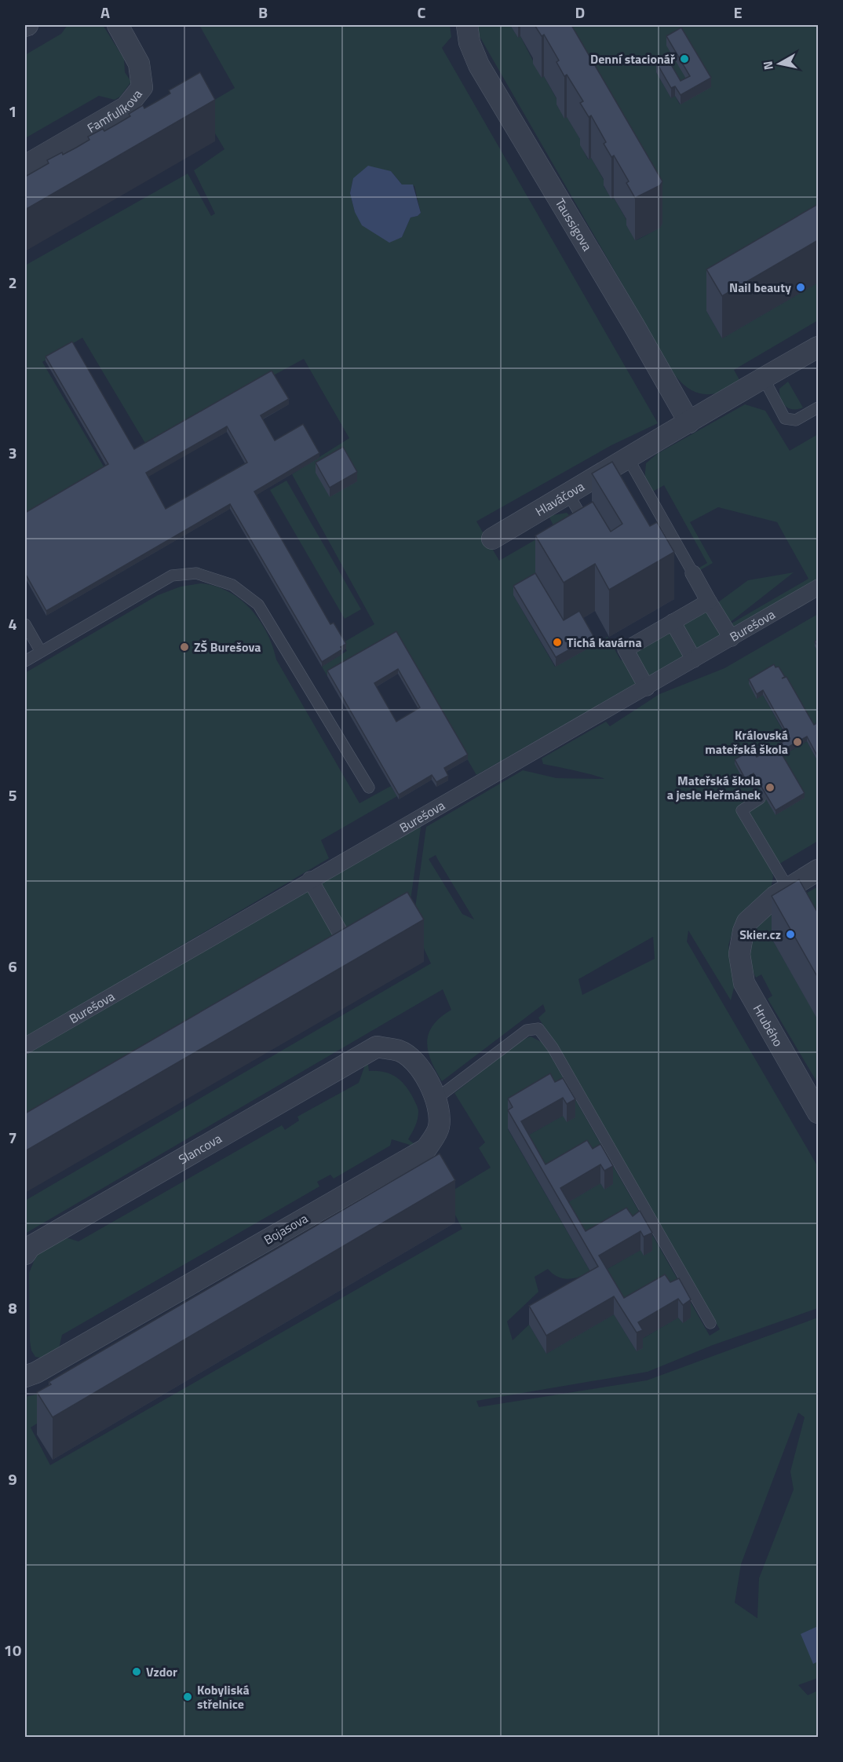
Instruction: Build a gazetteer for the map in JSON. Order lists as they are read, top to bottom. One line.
{"streets":{"street":["Famfulíkova","Taussigova","Hlaváčova","Burešova","Hrubého","Slancova","Bojasova"]},"crossings":[["Taussigova","Hlaváčova"],["Slancova","Bojasova"]],"places":["Denní stacionář","Nail beauty","Tichá kavárna","ZŠ Burešova","Královská mateřská škola","Mateřská škola a jesle Heřmánek","Skier.cz","Vzdor","Kobyliská střelnice"],"north":"left","grid":{"columns":["A","B","C","D","E"],"rows":["1","2","3","4","5","6","7","8","9","10"]}}
